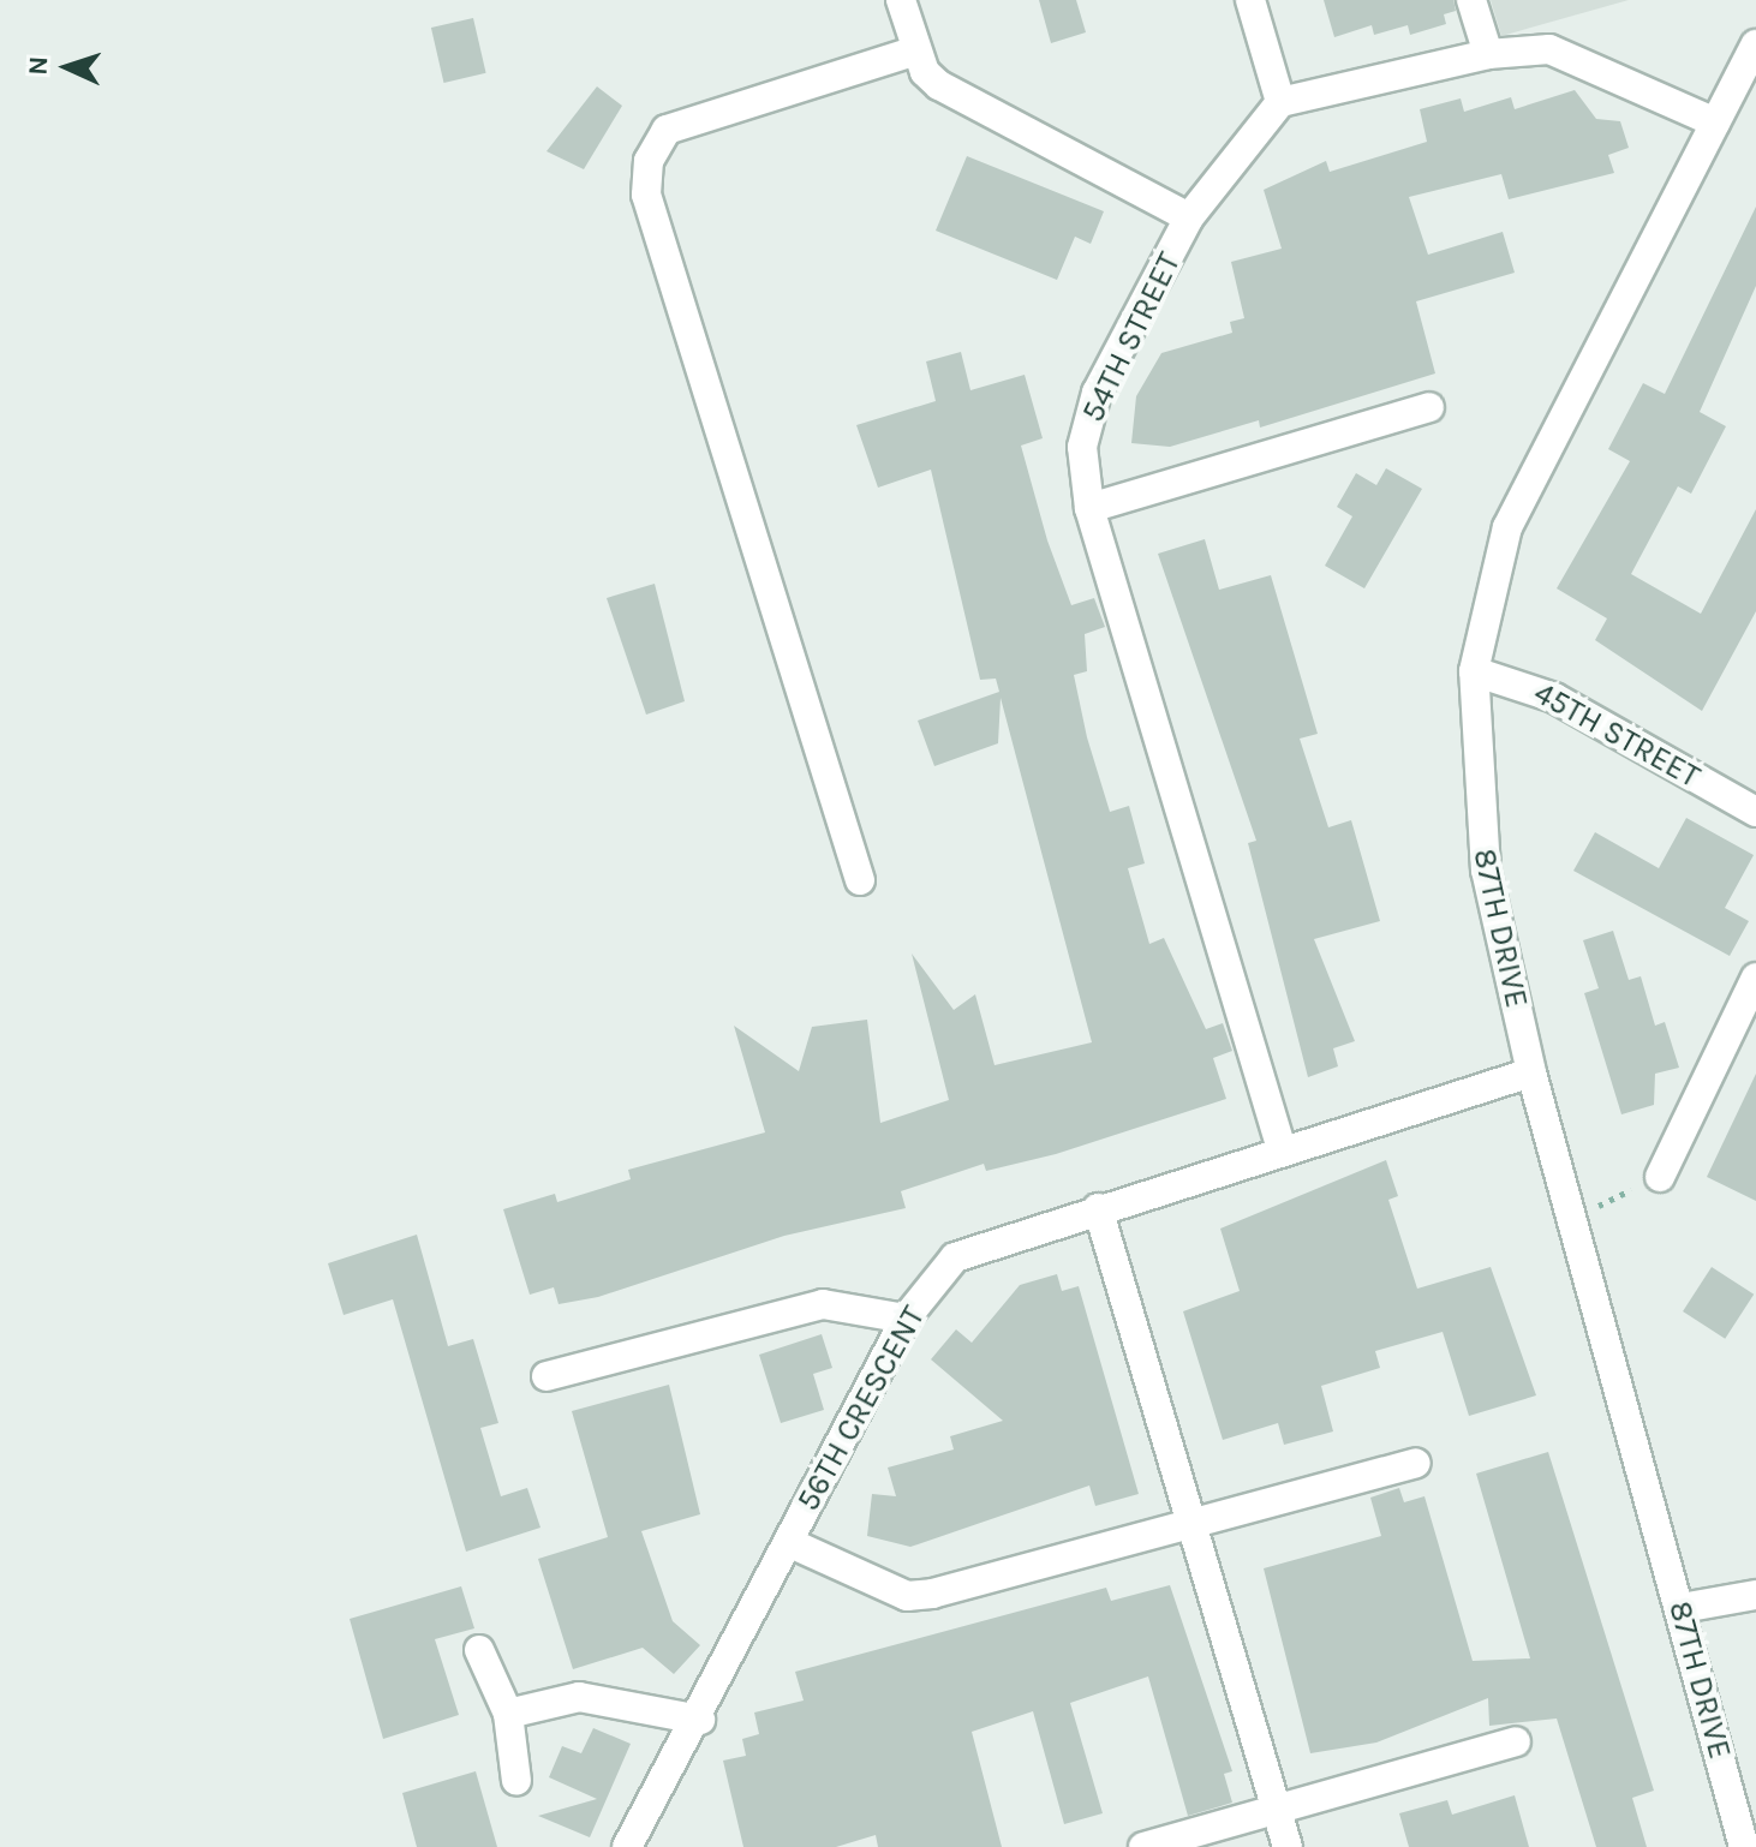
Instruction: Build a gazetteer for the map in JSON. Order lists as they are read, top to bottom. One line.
{"streets":{"street":["54TH STREET","45TH STREET","87TH DRIVE","56TH CRESCENT"]},"crossings":[["54TH STREET","56TH CRESCENT"],["45TH STREET","87TH DRIVE"],["87TH DRIVE","56TH CRESCENT"]],"north":"left"}
